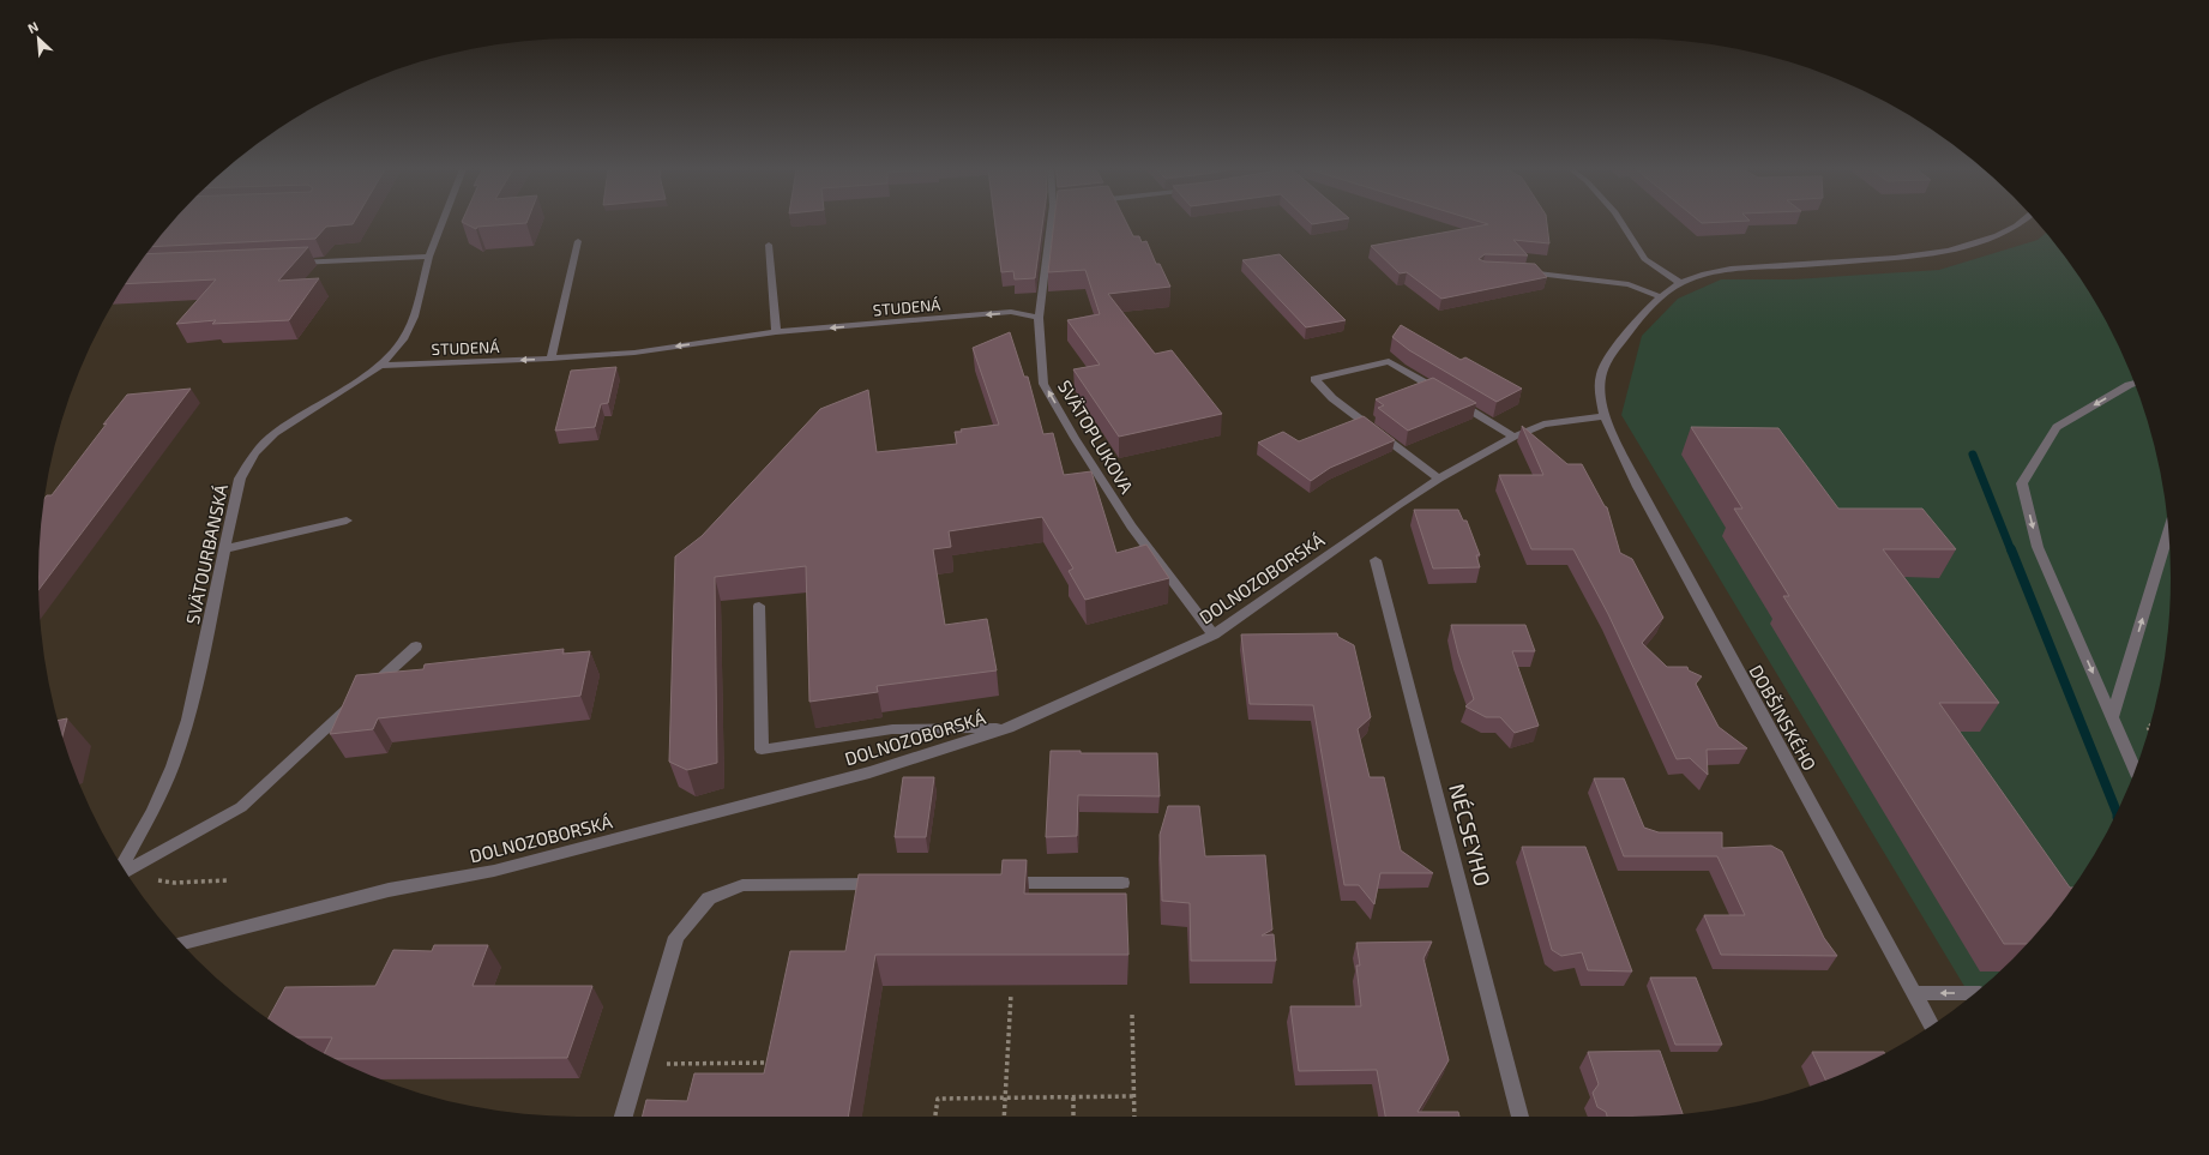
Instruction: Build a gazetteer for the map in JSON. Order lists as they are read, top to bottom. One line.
{"streets":{"street":["STUDENÁ","SVÄTOPLUKOVA","SVÄTOURBANSKÁ","DOLNOZOBORSKÁ","DOBŠINSKÉHO","NÉCSEYHO"]},"crossings":[["STUDENÁ","SVÄTOPLUKOVA"],["STUDENÁ","SVÄTOURBANSKÁ"],["SVÄTOPLUKOVA","DOLNOZOBORSKÁ"],["DOLNOZOBORSKÁ","DOBŠINSKÉHO"]],"one_way":["STUDENÁ","SVÄTOPLUKOVA"],"north":"top left"}
